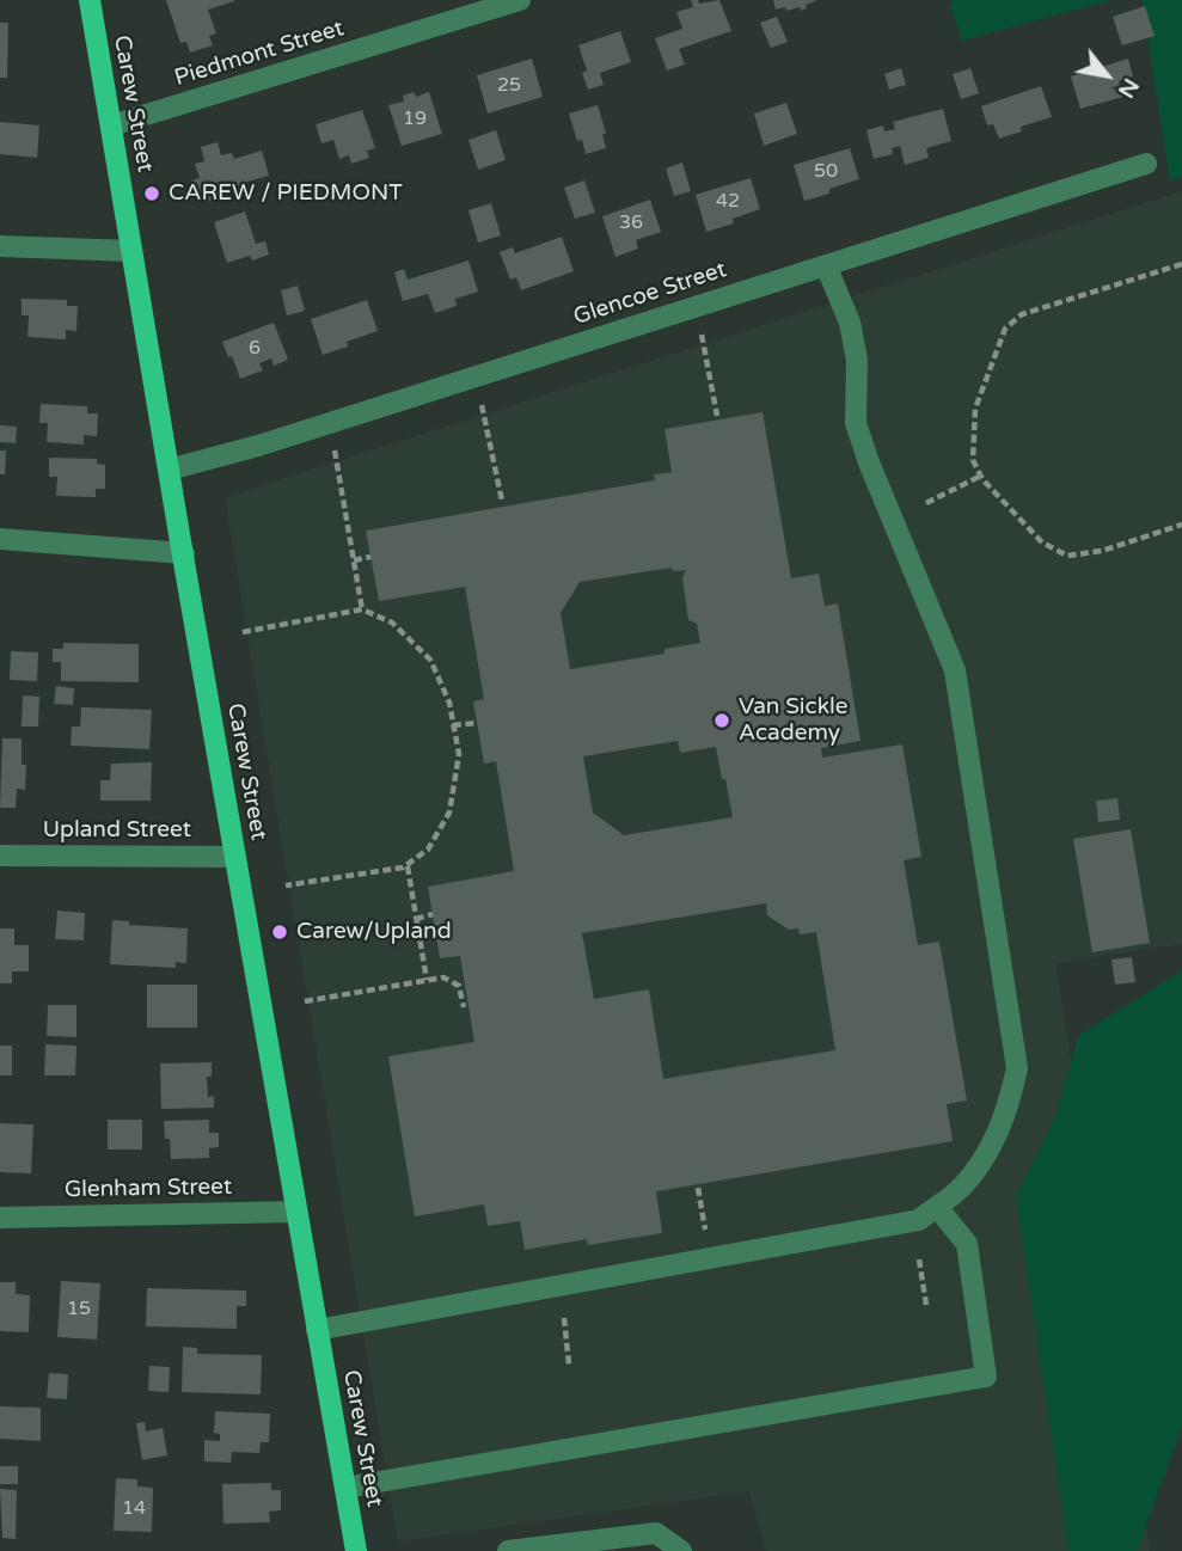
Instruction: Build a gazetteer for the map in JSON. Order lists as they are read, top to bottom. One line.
{"streets":{"main road":["Carew Street"],"street":["Piedmont Street","Glencoe Street","Upland Street","Glenham Street"]},"crossings":[["Piedmont Street","Carew Street"],["Carew Street","Glencoe Street"],["Carew Street","Upland Street"],["Carew Street","Glenham Street"]],"places":["CAREW / PIEDMONT","Van Sickle Academy","Carew/Upland"],"house_numbers":["25","19","50","42","36","6","15","14"],"north":"bottom right"}
